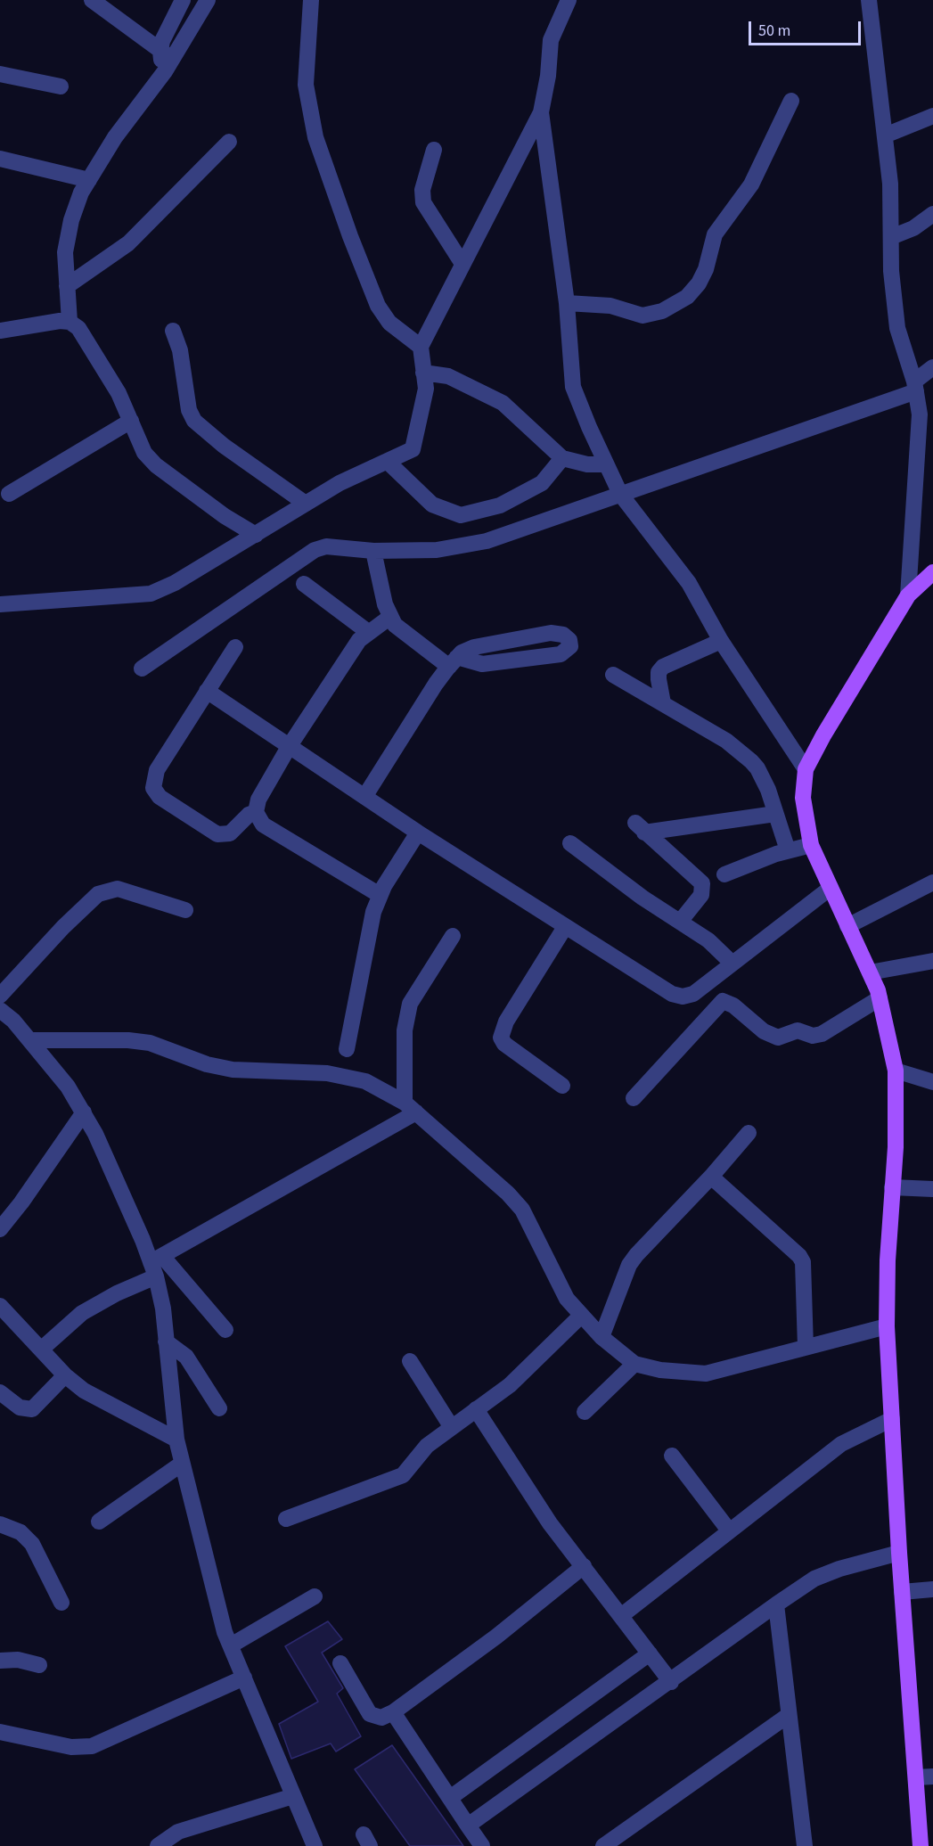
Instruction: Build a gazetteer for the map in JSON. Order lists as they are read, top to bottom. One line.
{"scale_bar":"50 m"}
